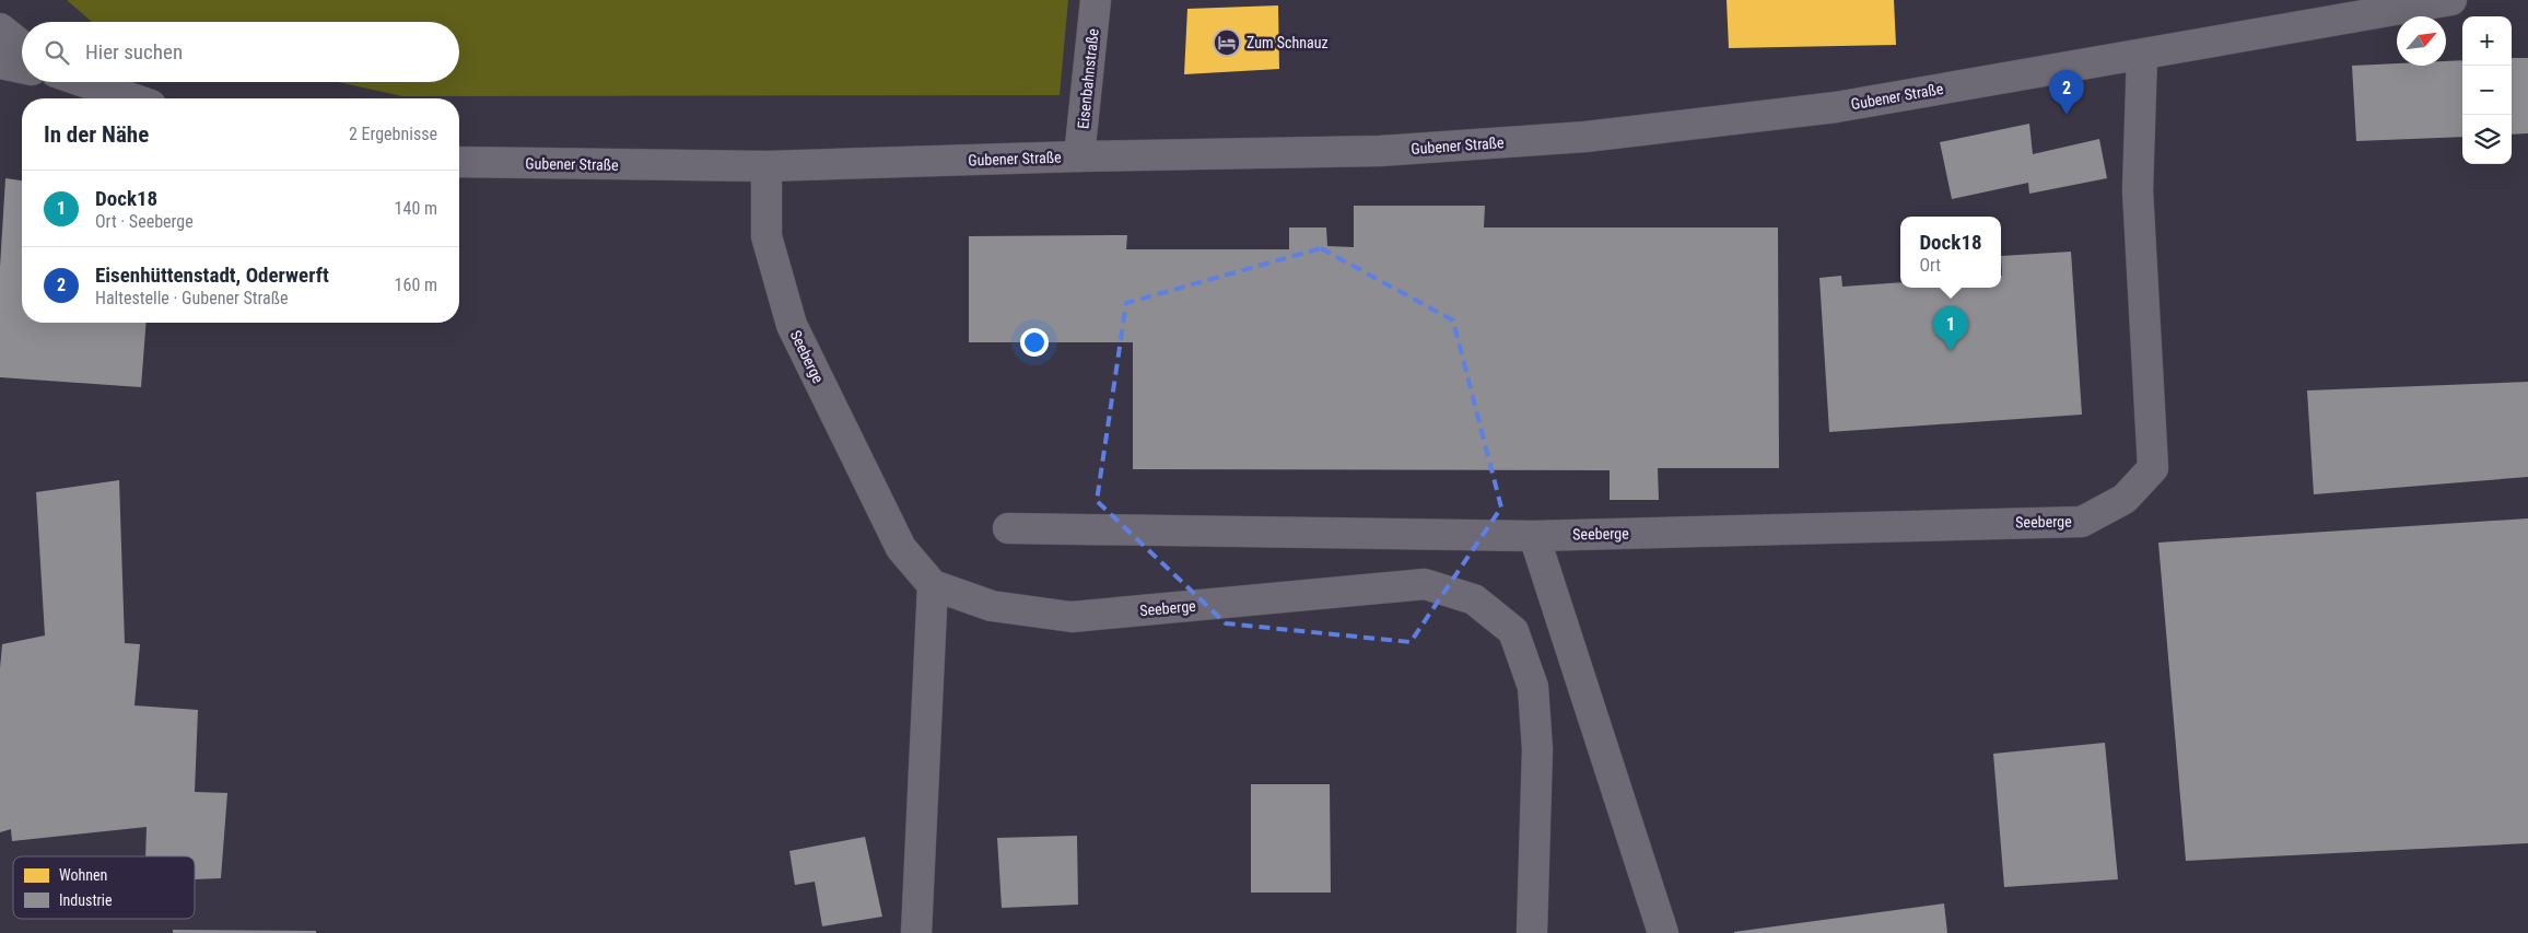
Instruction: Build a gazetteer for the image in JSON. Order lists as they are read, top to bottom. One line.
{"streets":{"street":["Eisenbahnstraße","Gubener Straße","Seeberge"]},"crossings":[["Eisenbahnstraße","Gubener Straße"],["Gubener Straße","Seeberge"]],"places":{"hotel":["Zum Schnauz"]},"legend":["Wohnen","Industrie"],"north":"top right","page":{"map_buttons":["+","−"],"search":"Hier suchen","pins":["2","1"],"heading":["In der Nähe","2 Ergebnisse"],"list":[{"mark":"1","name":"Dock18","note":"Ort · Seeberge","value":"140 m"},{"mark":"2","name":"Eisenhüttenstadt, Oderwerft","note":"Haltestelle · Gubener Straße","value":"160 m"}],"popup":["Dock18","Ort"]}}
